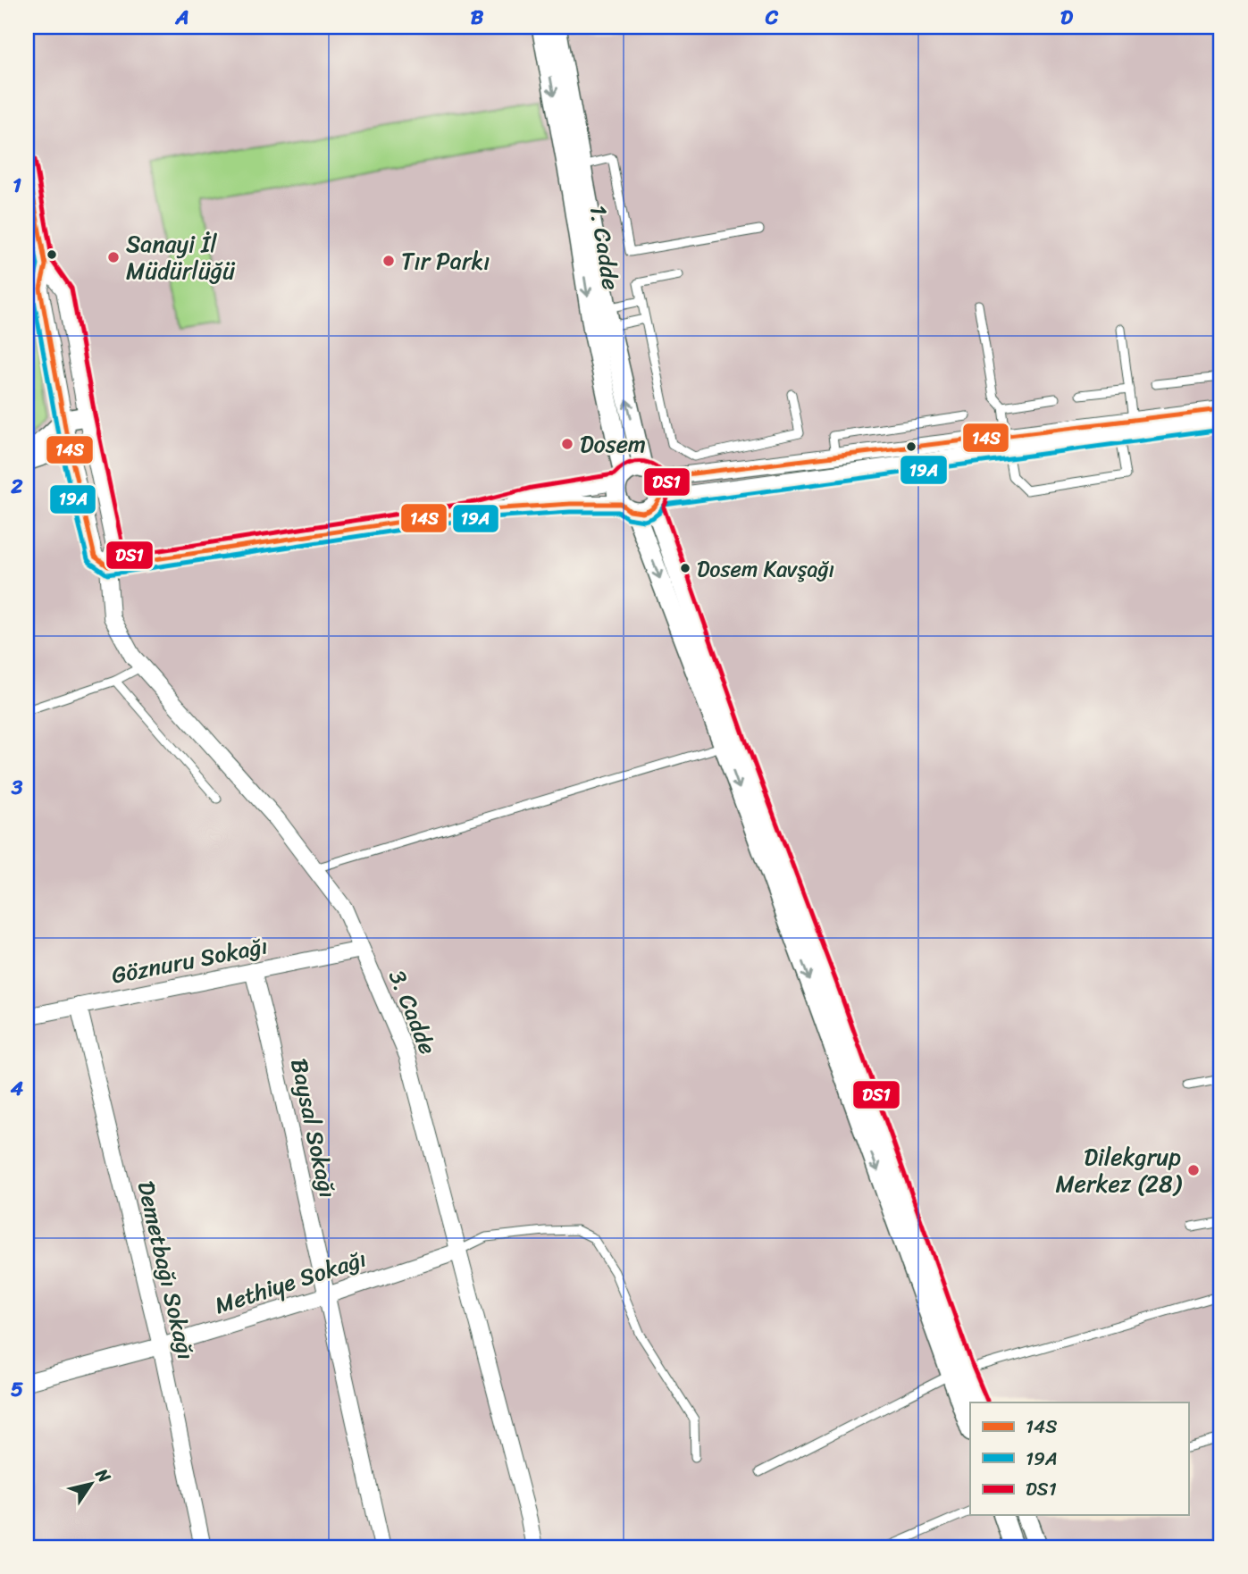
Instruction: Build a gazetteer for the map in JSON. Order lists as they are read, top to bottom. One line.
{"streets":{"street":["1. Cadde","Göznuru Sokağı","3. Cadde","Baysal Sokağı","Demetbağı Sokağı","Methiye Sokağı"]},"crossings":[["Göznuru Sokağı","3. Cadde"],["Göznuru Sokağı","Baysal Sokağı"],["Göznuru Sokağı","Demetbağı Sokağı"],["3. Cadde","Methiye Sokağı"],["Baysal Sokağı","Methiye Sokağı"],["Demetbağı Sokağı","Methiye Sokağı"]],"places":["Sanayi İl Müdürlüğü","Tır Parkı","Dosem","Dosem Kavşağı","Dilekgrup Merkez (28)"],"lines":["transit line DS1","transit line 14S","transit line 19A"],"legend":["14S","19A","DS1"],"north":"top right","grid":{"columns":["A","B","C","D"],"rows":["1","2","3","4","5"]}}
